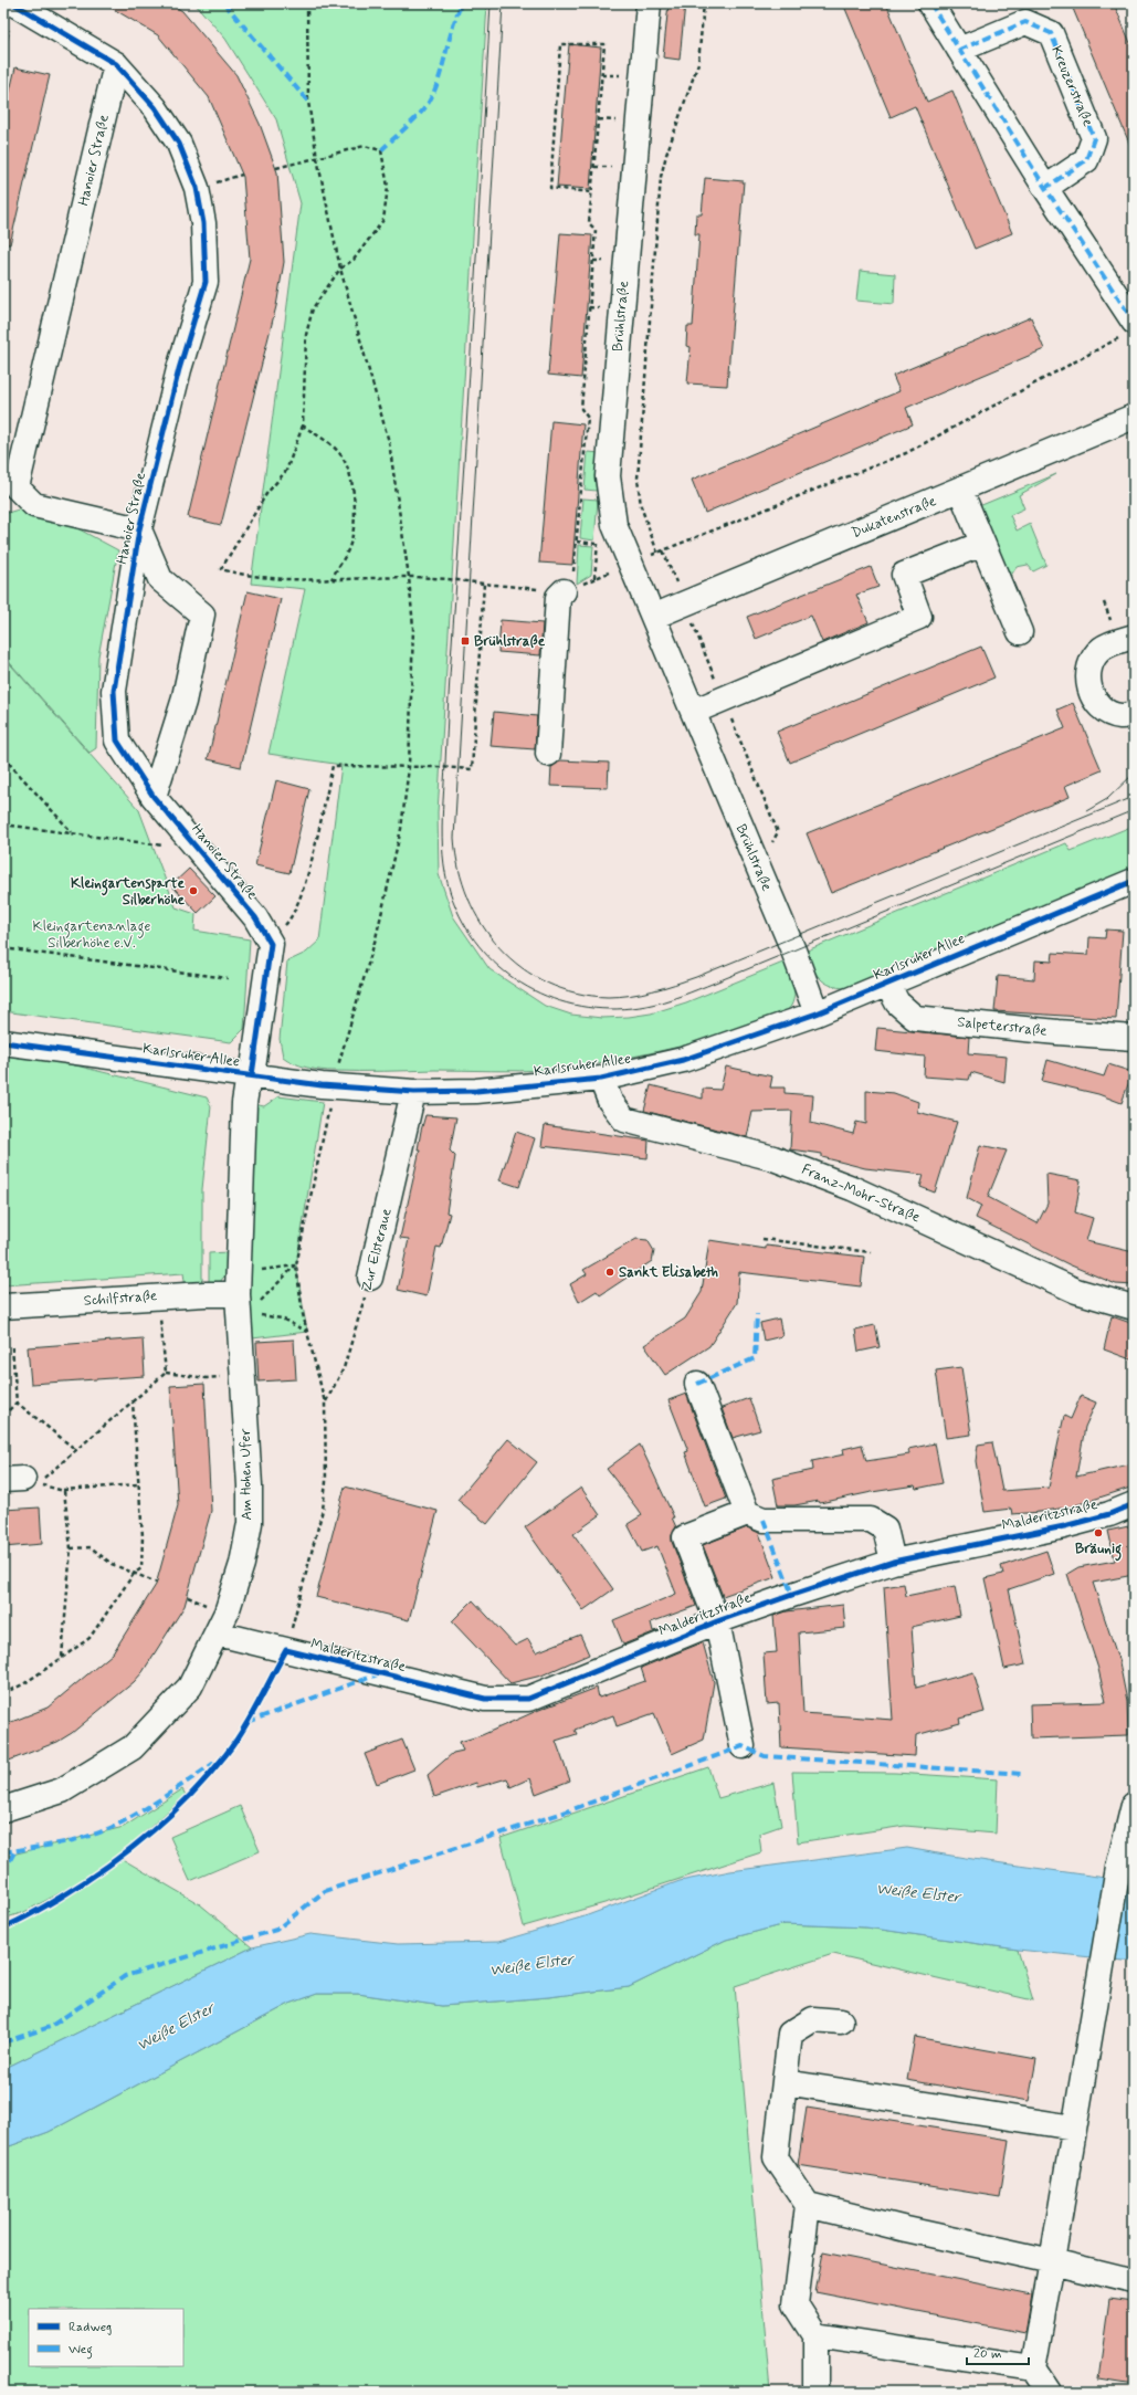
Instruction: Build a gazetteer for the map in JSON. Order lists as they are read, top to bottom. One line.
{"streets":{"street":["Kreuzerstraße","Hanoier Straße","Brühlstraße","Dukatenstraße","Karlsruher Allee","Salpeterstraße","Franz-Mohr-Straße","Zur Elsteraue","Schilfstraße","Am Hohen Ufer","Malderitzstraße"]},"crossings":[["Hanoier Straße","Karlsruher Allee"],["Hanoier Straße","Am Hohen Ufer"],["Brühlstraße","Dukatenstraße"],["Brühlstraße","Karlsruher Allee"],["Karlsruher Allee","Salpeterstraße"],["Karlsruher Allee","Franz-Mohr-Straße"],["Karlsruher Allee","Zur Elsteraue"],["Karlsruher Allee","Am Hohen Ufer"],["Schilfstraße","Am Hohen Ufer"],["Am Hohen Ufer","Malderitzstraße"]],"water":["Weiße Elster"],"parks":["Kleingartenanlage Silberhöhe e.V."],"places":{"transit":["Brühlstraße"],"other":["Kleingartensparte Silberhöhe","Sankt Elisabeth","Bräunig"]},"legend":["Radweg","Weg"],"scale_bar":"20 m"}
